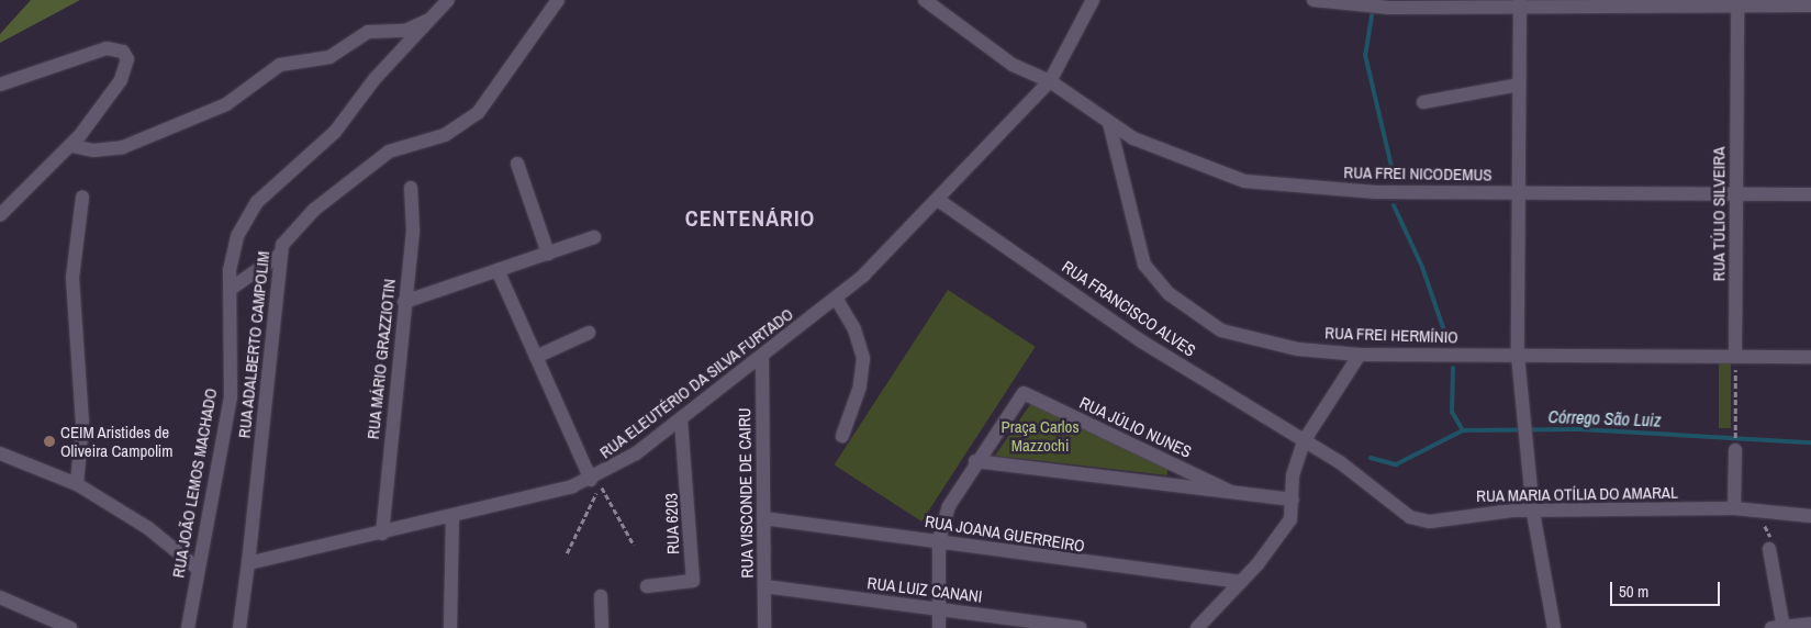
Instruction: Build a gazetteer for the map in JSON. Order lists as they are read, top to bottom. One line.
{"streets":{"street":["RUA FREI NICODEMUS","RUA TÚLIO SILVEIRA","RUA FRANCISCO ALVES","RUA FREI HERMÍNIO","RUA ADALBERTO CAMPOLIM","RUA MÁRIO GRAZZIOTIN","RUA ELEUTÉRIO DA SILVA FURTADO","RUA JÚLIO NUNES","RUA JOÃO LEMOS MACHADO","RUA VISCONDE DE CAIRU","RUA MARIA OTÍLIA DO AMARAL","RUA 6203","RUA JOANA GUERREIRO","RUA LUIZ CANANI"]},"crossings":[["RUA FREI NICODEMUS","RUA TÚLIO SILVEIRA"],["RUA FREI NICODEMUS","RUA FREI HERMÍNIO"],["RUA FREI NICODEMUS","RUA ELEUTÉRIO DA SILVA FURTADO"],["RUA TÚLIO SILVEIRA","RUA FREI HERMÍNIO"],["RUA FRANCISCO ALVES","RUA ELEUTÉRIO DA SILVA FURTADO"],["RUA FRANCISCO ALVES","RUA MARIA OTÍLIA DO AMARAL"],["RUA ADALBERTO CAMPOLIM","RUA ELEUTÉRIO DA SILVA FURTADO"],["RUA MÁRIO GRAZZIOTIN","RUA ELEUTÉRIO DA SILVA FURTADO"],["RUA ELEUTÉRIO DA SILVA FURTADO","RUA VISCONDE DE CAIRU"],["RUA ELEUTÉRIO DA SILVA FURTADO","RUA 6203"],["RUA VISCONDE DE CAIRU","RUA JOANA GUERREIRO"],["RUA VISCONDE DE CAIRU","RUA LUIZ CANANI"]],"districts":["CENTENÁRIO"],"water":["Córrego São Luiz"],"parks":["Praça Carlos Mazzochi"],"places":["CEIM Aristides de Oliveira Campolim"],"scale_bar":"50 m"}
